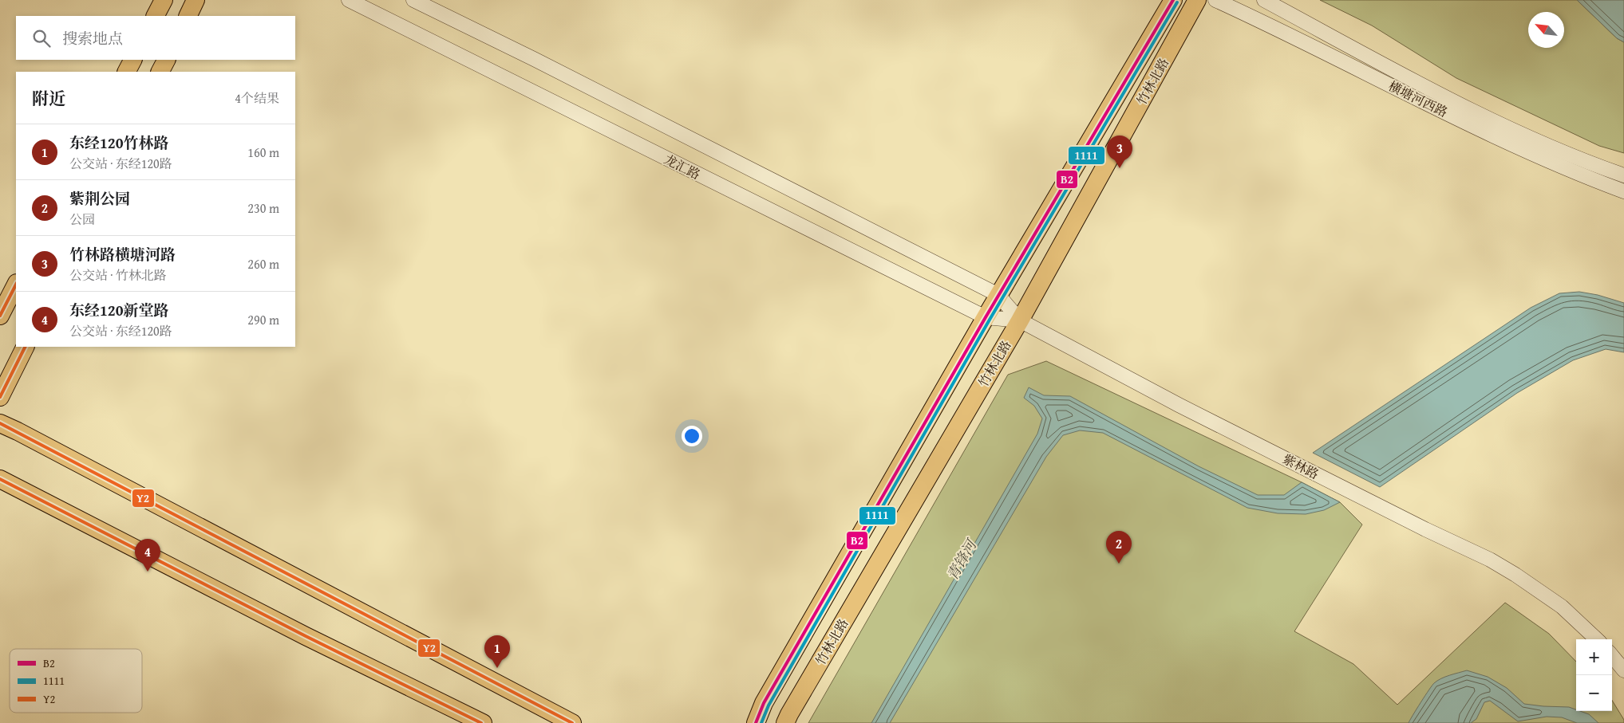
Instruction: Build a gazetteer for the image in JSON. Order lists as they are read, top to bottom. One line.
{"streets":{"main road":["竹林北路"],"street":["横塘河西路","龙汇路","紫林路"]},"crossings":[["竹林北路","龙汇路"],["竹林北路","紫林路"],["龙汇路","紫林路"]],"water":["青锋河"],"lines":["transit line B2","transit line 1111","transit line Y2"],"legend":["B2","1111","Y2"],"north":"top left","page":{"search":"搜索地点","heading":["附近","4个结果"],"list":[{"mark":"1","name":"东经120竹林路","note":"公交站 · 东经120路","value":"160 m"},{"mark":"2","name":"紫荆公园","note":"公园","value":"230 m"},{"mark":"3","name":"竹林路横塘河路","note":"公交站 · 竹林北路","value":"260 m"},{"mark":"4","name":"东经120新堂路","note":"公交站 · 东经120路","value":"290 m"}],"pins":["3","2","4","1"],"map_buttons":["+","−"]}}
